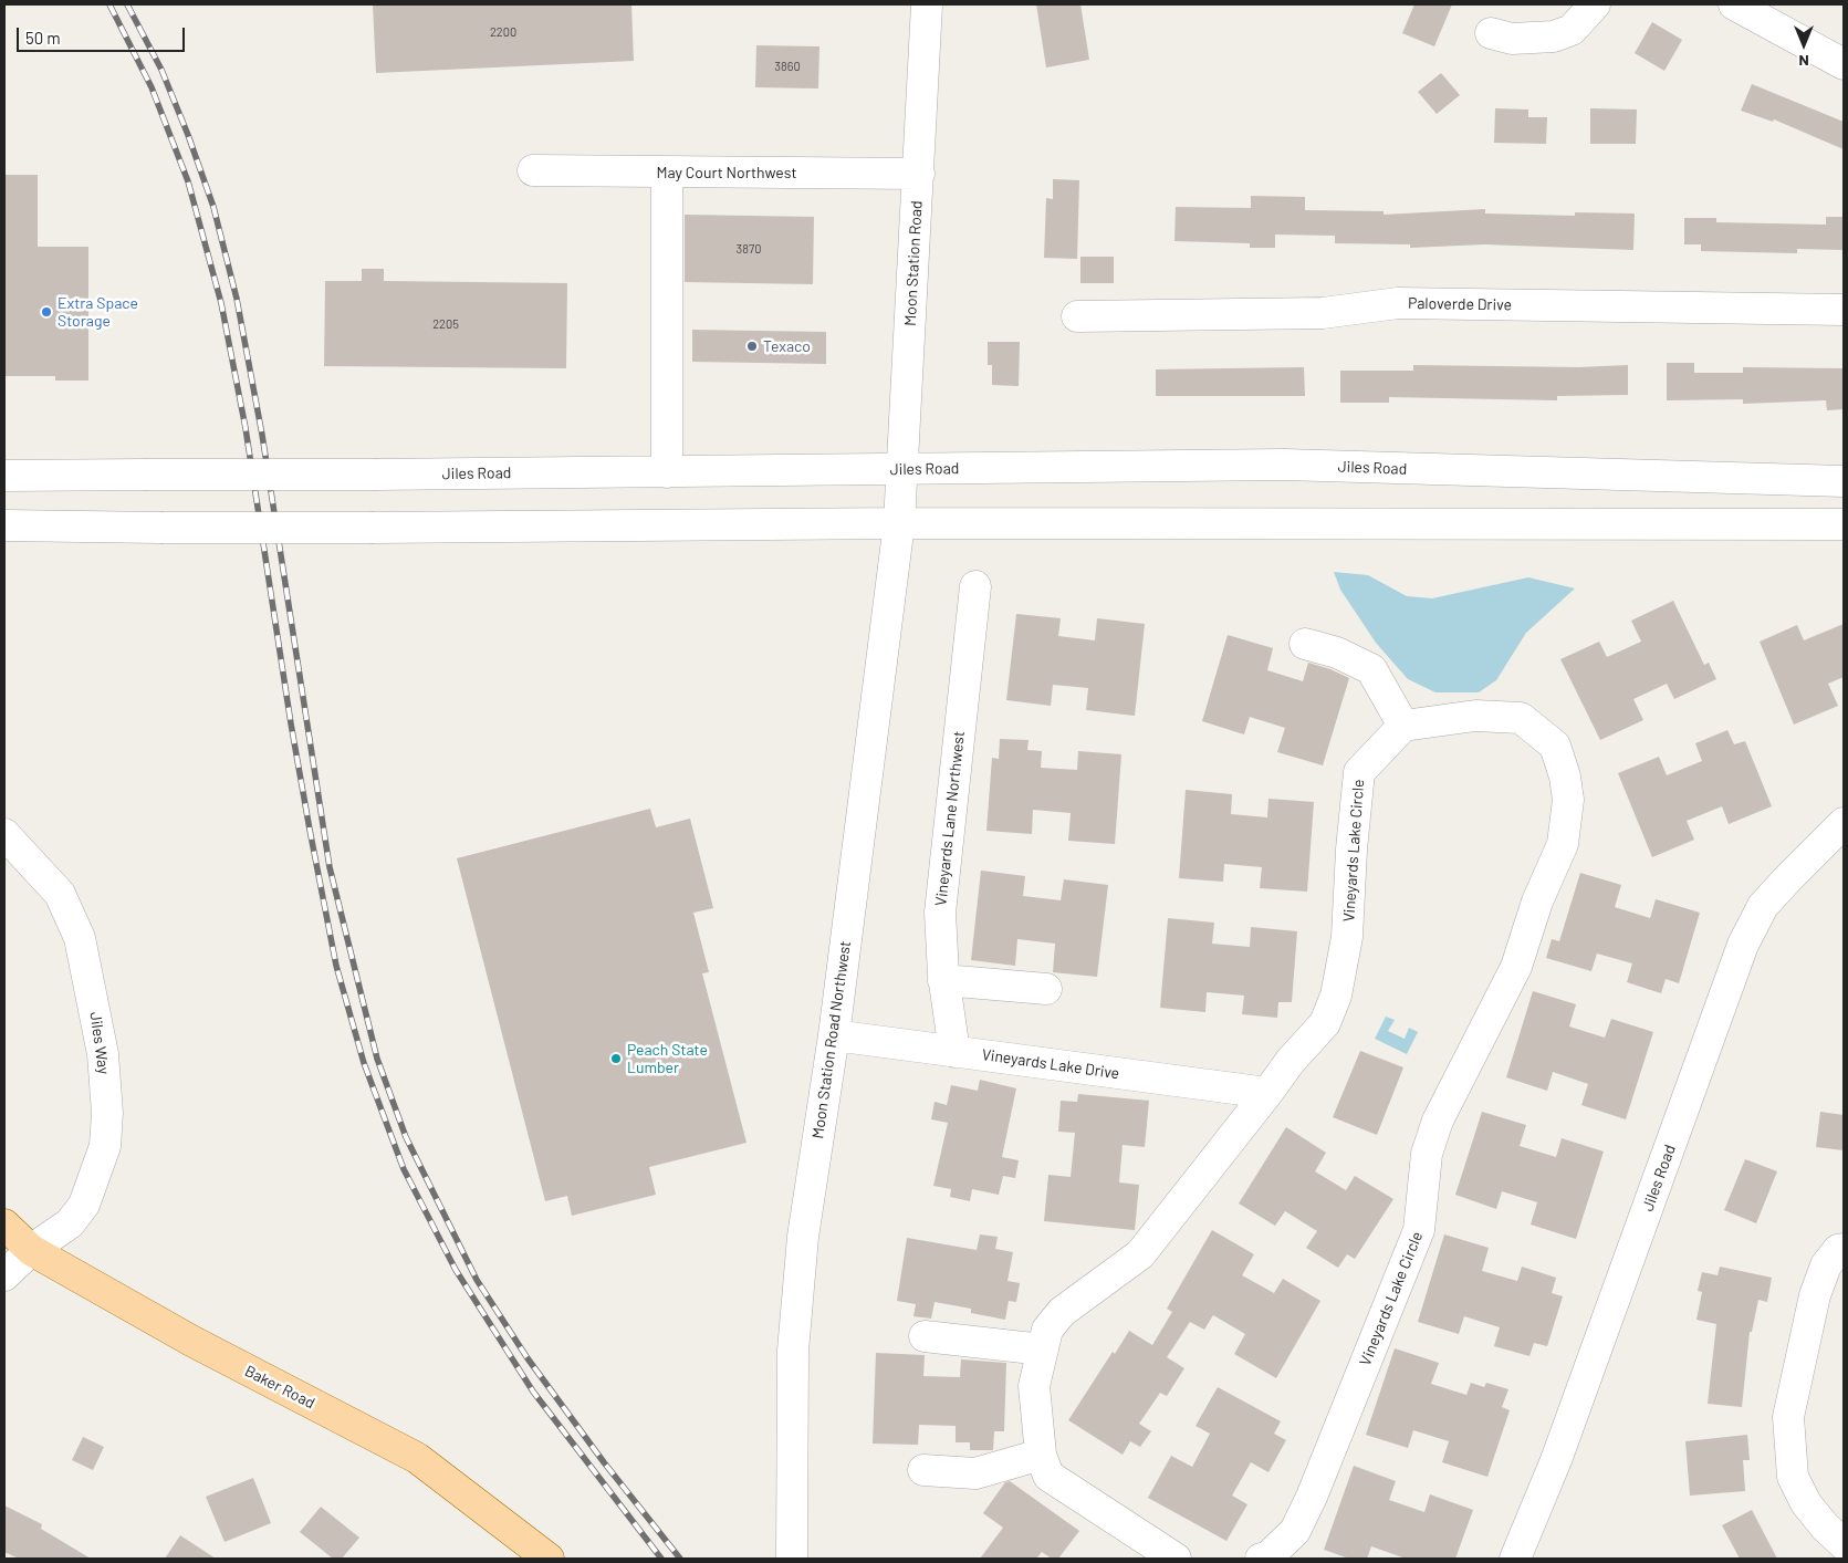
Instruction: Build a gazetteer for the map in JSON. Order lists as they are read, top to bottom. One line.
{"streets":{"main road":["Baker Road"],"street":["May Court Northwest","Moon Station Road","Paloverde Drive","Jiles Road","Vineyards Lane Northwest","Vineyards Lake Circle","Moon Station Road Northwest","Jiles Way","Vineyards Lake Drive"]},"crossings":[["May Court Northwest","Moon Station Road"],["Moon Station Road","Jiles Road"],["Moon Station Road","Moon Station Road Northwest"],["Vineyards Lane Northwest","Vineyards Lake Drive"],["Vineyards Lake Circle","Vineyards Lake Drive"],["Moon Station Road Northwest","Vineyards Lake Drive"],["Jiles Way","Baker Road"]],"places":["Extra Space Storage","Texaco","Peach State Lumber"],"house_numbers":["2200","3860","3870","2205"],"scale_bar":"50 m","north":"bottom"}
